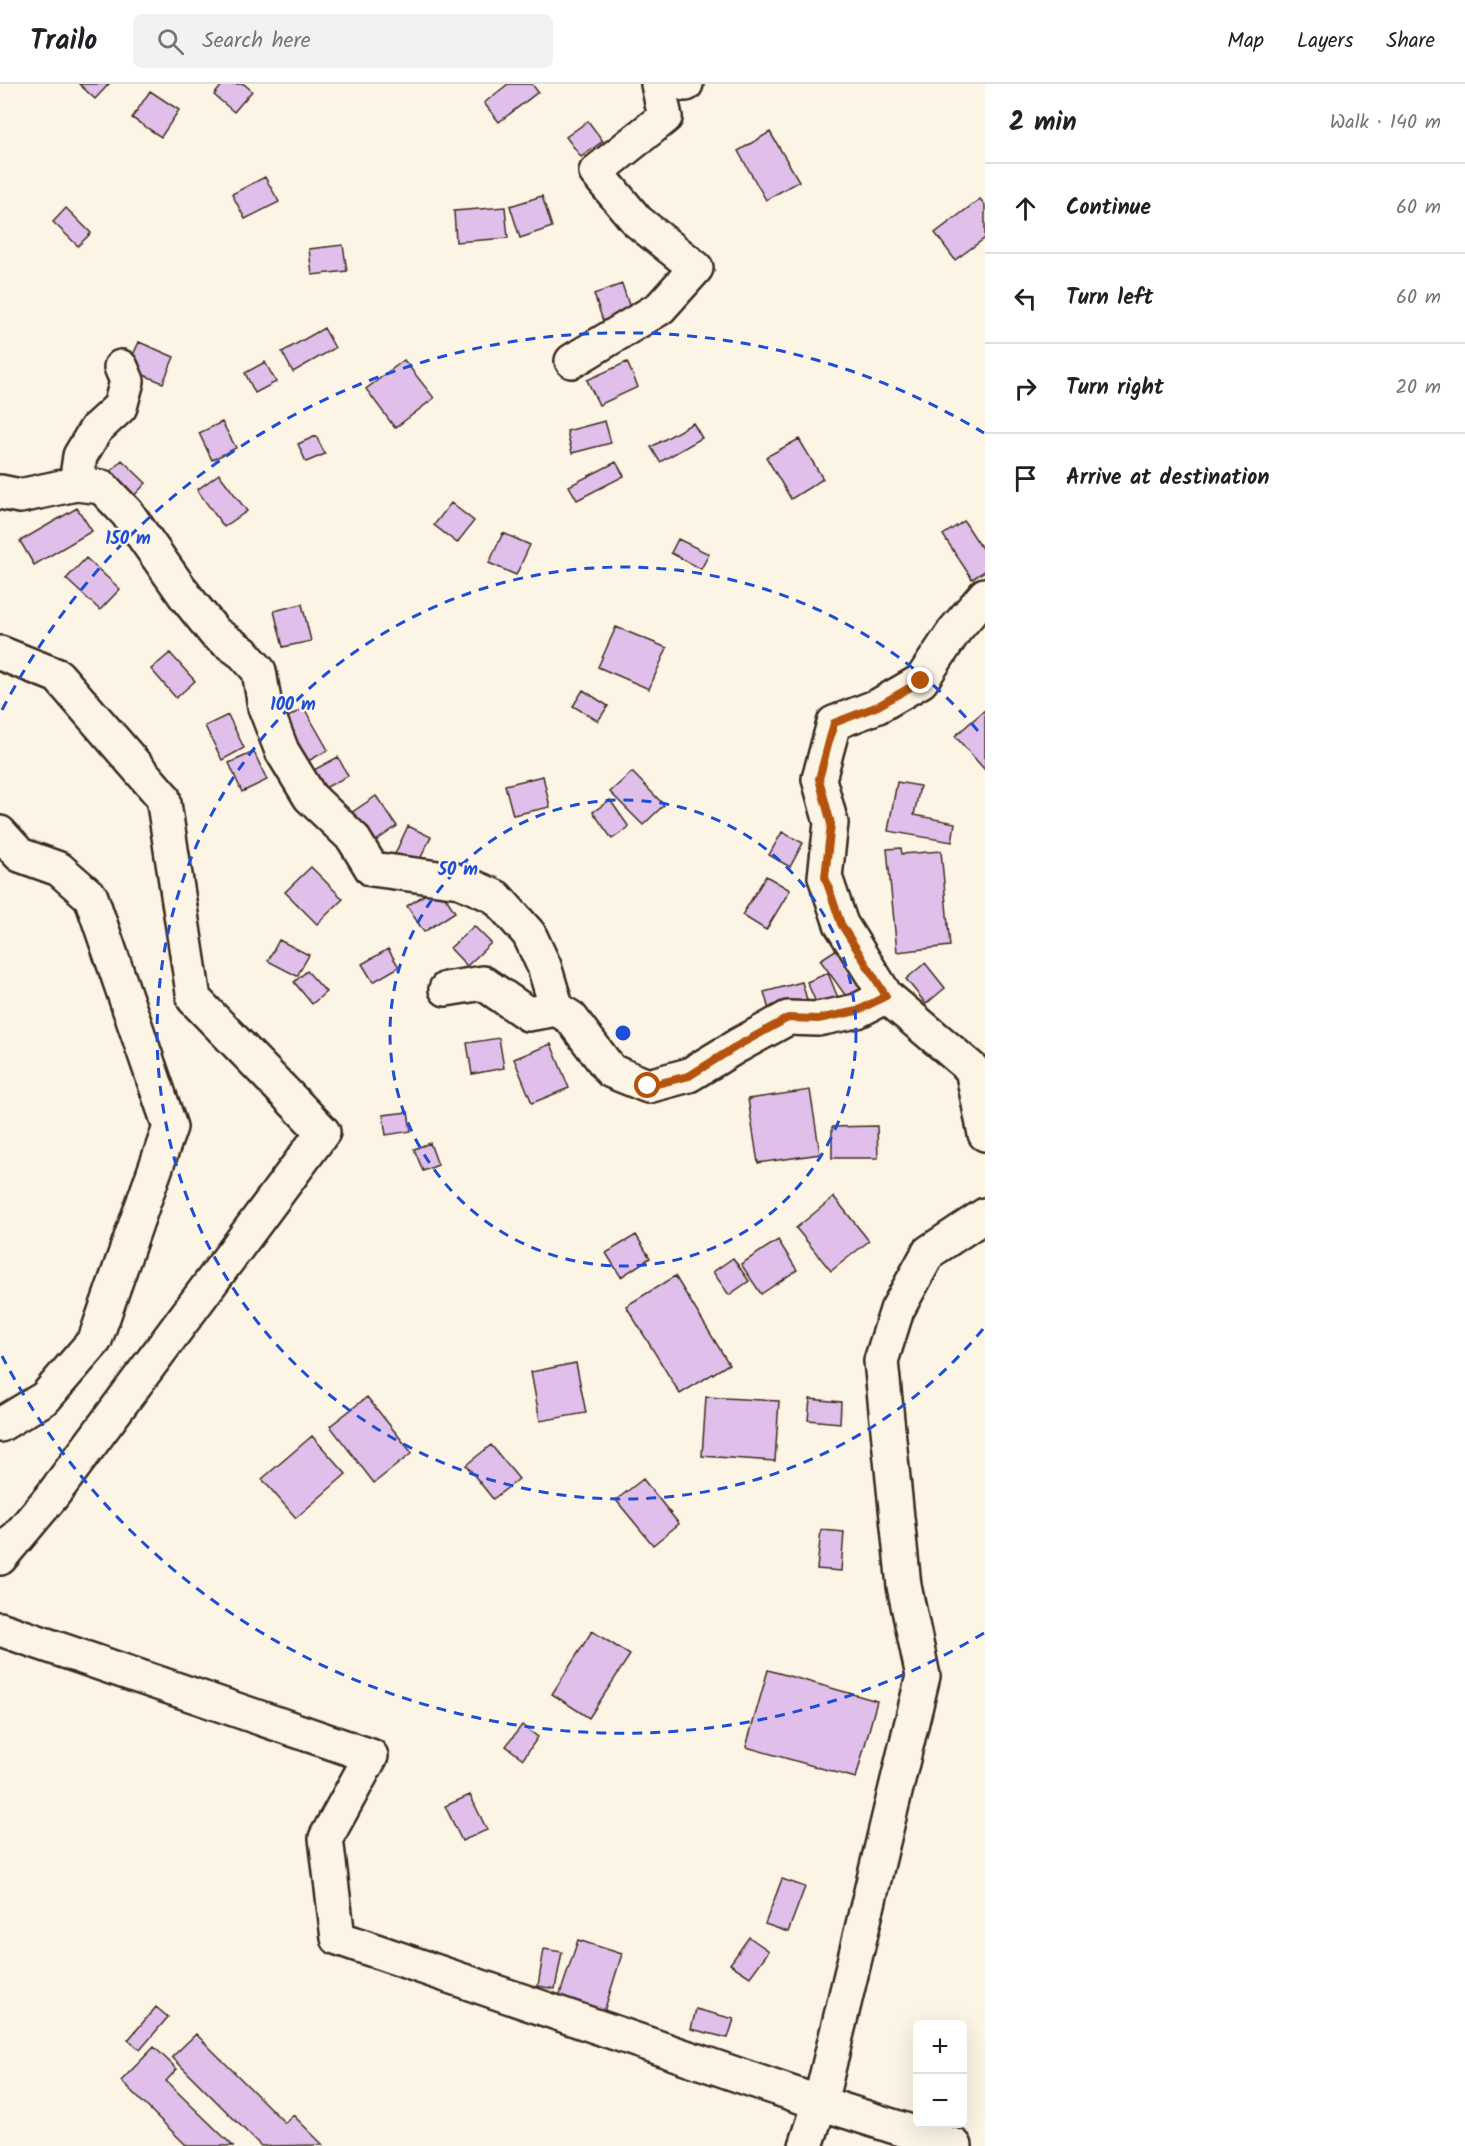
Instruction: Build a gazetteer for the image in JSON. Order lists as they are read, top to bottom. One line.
{"page":{"header":"Trailo","search":"Search here","nav":["Map","Layers","Share"],"heading":["2 min","Walk · 140 m"],"list":[["Continue","60 m"],["Turn left","60 m"],["Turn right","20 m"],"Arrive at destination"],"map_buttons":["+","−"]},"rings":["150 m","100 m","50 m"]}
